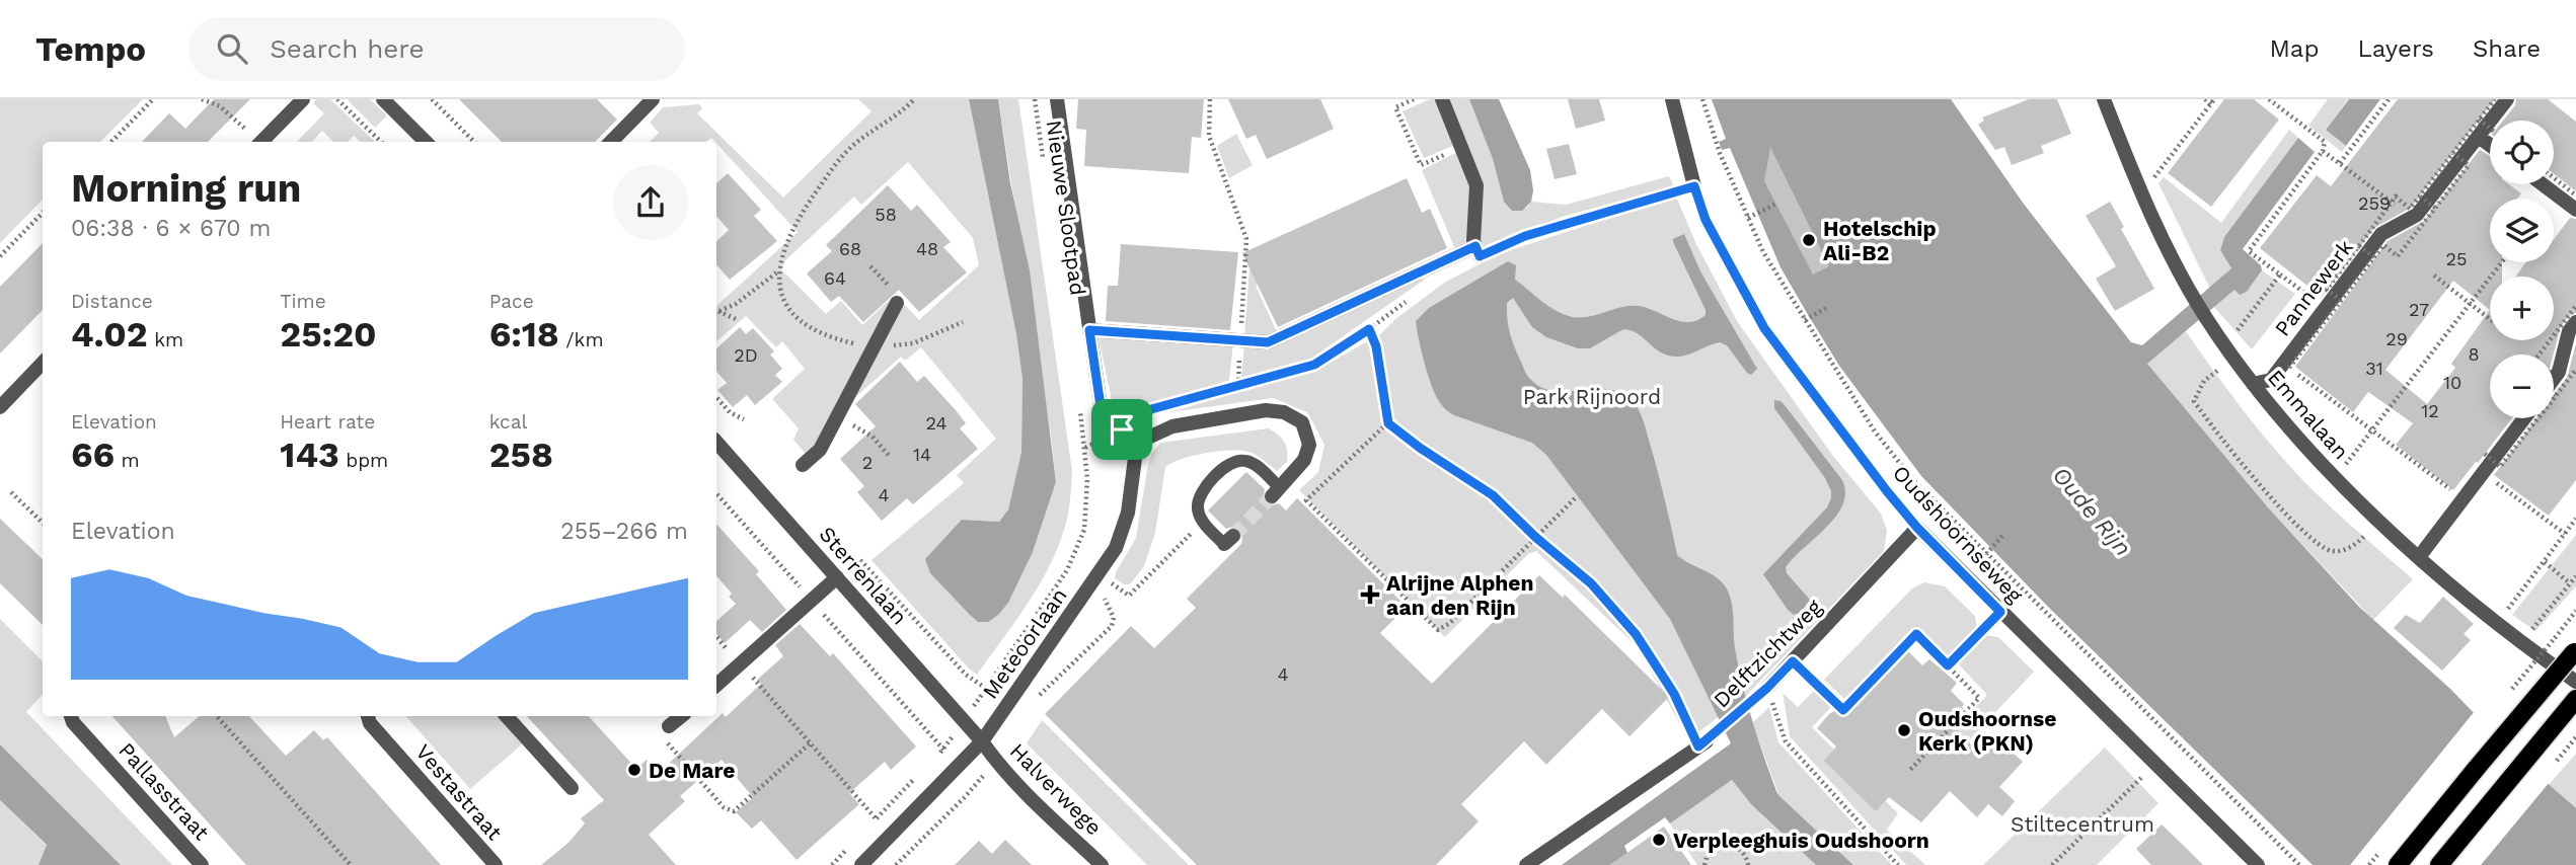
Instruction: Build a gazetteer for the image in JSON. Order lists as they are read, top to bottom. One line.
{"streets":{"street":["Pannewerk","Emmalaan","Oudshoornseweg","Sterrenlaan","Meteoorlaan","Delftzichtweg","Halverwege","Pallasstraat","Vestastraat"],"path":["Nieuwe Slootpad"]},"crossings":[["Pannewerk","Emmalaan"],["Oudshoornseweg","Delftzichtweg"],["Sterrenlaan","Meteoorlaan"],["Sterrenlaan","Halverwege"],["Meteoorlaan","Halverwege"]],"water":["Oude Rijn"],"parks":["Park Rijnoord","Stiltecentrum"],"places":{"other":["Hotelschip Ali-B2","Oudshoornse Kerk (PKN)","De Mare","Verpleeghuis Oudshoorn"],"health":["Alrijne Alphen aan den Rijn"]},"house_numbers":["259","58","68","48","25","64","27","29","8","2D","31","10","12","24","14","2","4","4"],"page":{"header":"Tempo","search":"Search here","nav":["Map","Layers","Share"],"map_buttons":["+","−"],"heading":["Morning run","06:38 · 6 × 670 m"],"stats":[["Distance","4.02 km"],["Time","25:20"],["Pace","6:18 /km"],["Elevation","66 m"],["Heart rate","143 bpm"],["kcal","258"]],"chart":["Elevation","255–266 m"]}}
